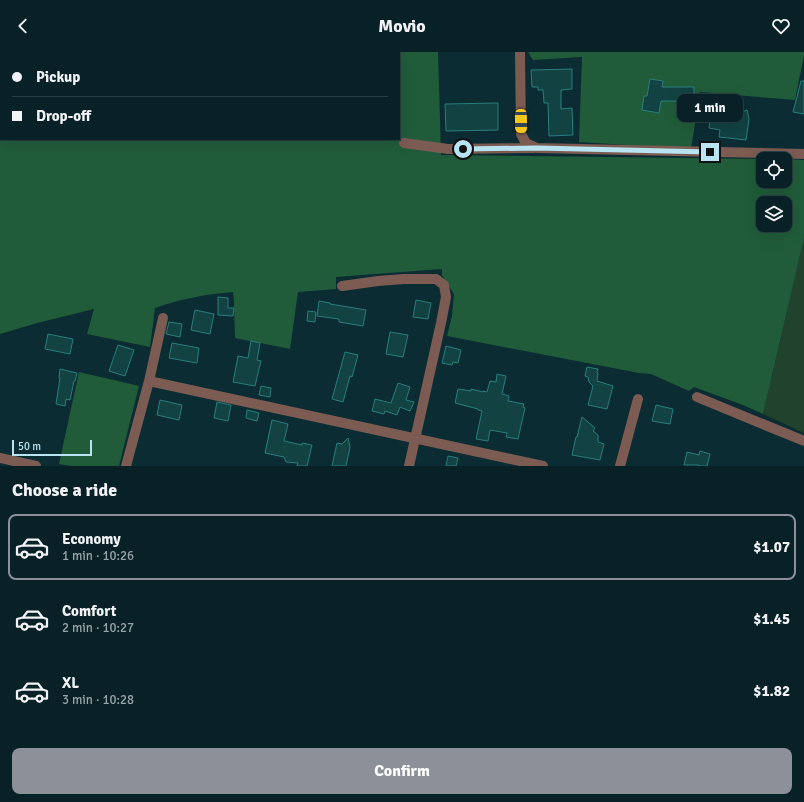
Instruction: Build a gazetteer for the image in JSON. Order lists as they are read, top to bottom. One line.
{"scale_bar":"50 m","page":{"header":"Movio","banner":["Pickup","Drop-off"],"bubble":"1 min","scale":"50 m","heading":"Choose a ride","list":[{"name":"Economy","note":"1 min · 10:26","value":"$1.07"},{"name":"Comfort","note":"2 min · 10:27","value":"$1.45"},{"name":"XL","note":"3 min · 10:28","value":"$1.82"}],"buttons":"Confirm"}}
